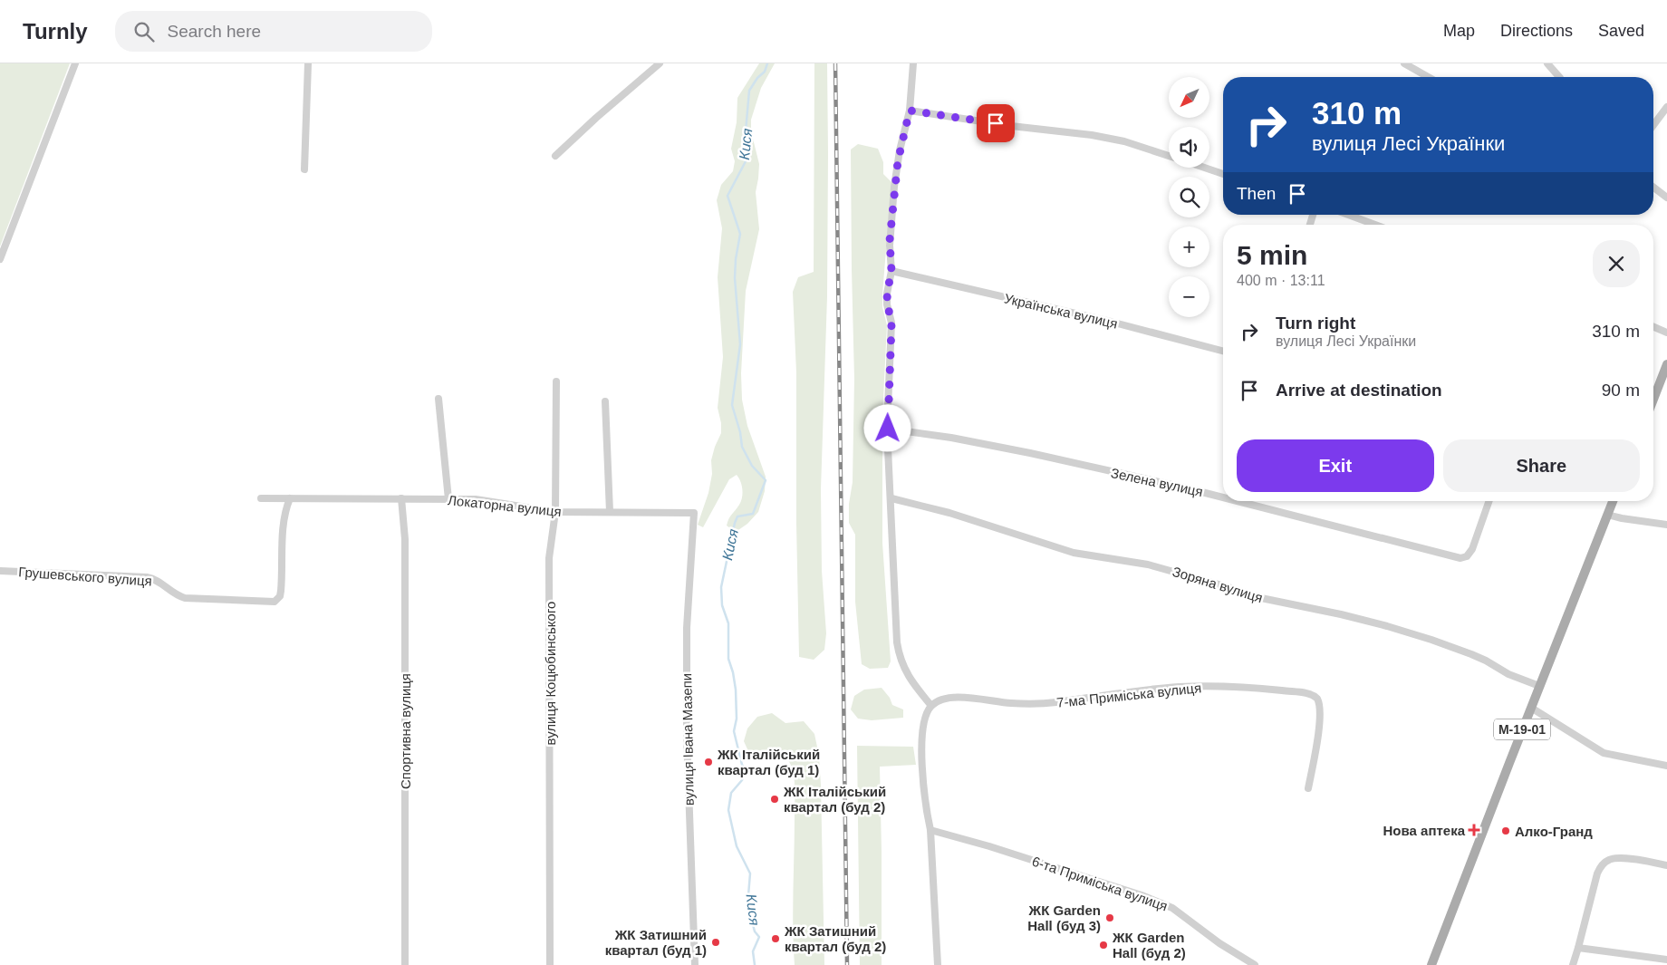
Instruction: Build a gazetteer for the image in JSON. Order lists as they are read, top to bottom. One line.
{"streets":{"main road":["М-19-01"],"street":["Українська вулиця","Зелена вулиця","Локаторна вулиця","Грушевського вулиця","Зоряна вулиця","вулиця Коцюбинського","7-ма Приміська вулиця","Спортивна вулиця","вулиця Івана Мазепи","6-та Приміська вулиця"]},"crossings":[["Локаторна вулиця","Грушевського вулиця"],["Локаторна вулиця","вулиця Коцюбинського"],["Локаторна вулиця","Спортивна вулиця"],["Локаторна вулиця","вулиця Івана Мазепи"],["Зоряна вулиця","М-19-01"]],"water":["Кися"],"places":{"other":["ЖК Італійський квартал (буд 1)","ЖК Італійський квартал (буд 2)","Алко-Гранд","ЖК Garden Hall (буд 3)","ЖК Затишний квартал (буд 2)","ЖК Затишний квартал (буд 1)","ЖК Garden Hall (буд 2)"],"health":["Нова аптека"]},"north":"bottom left","page":{"header":"Turnly","search":"Search here","nav":["Map","Directions","Saved"],"map_buttons":["+","−"],"turn":["310 m","вулиця Лесі Українки"],"then":"Then","heading":["5 min","400 m · 13:11"],"list":[{"name":"Turn right","note":"вулиця Лесі Українки","value":"310 m"},{"name":"Arrive at destination","value":"90 m"}],"buttons":["Exit","Share"]}}
